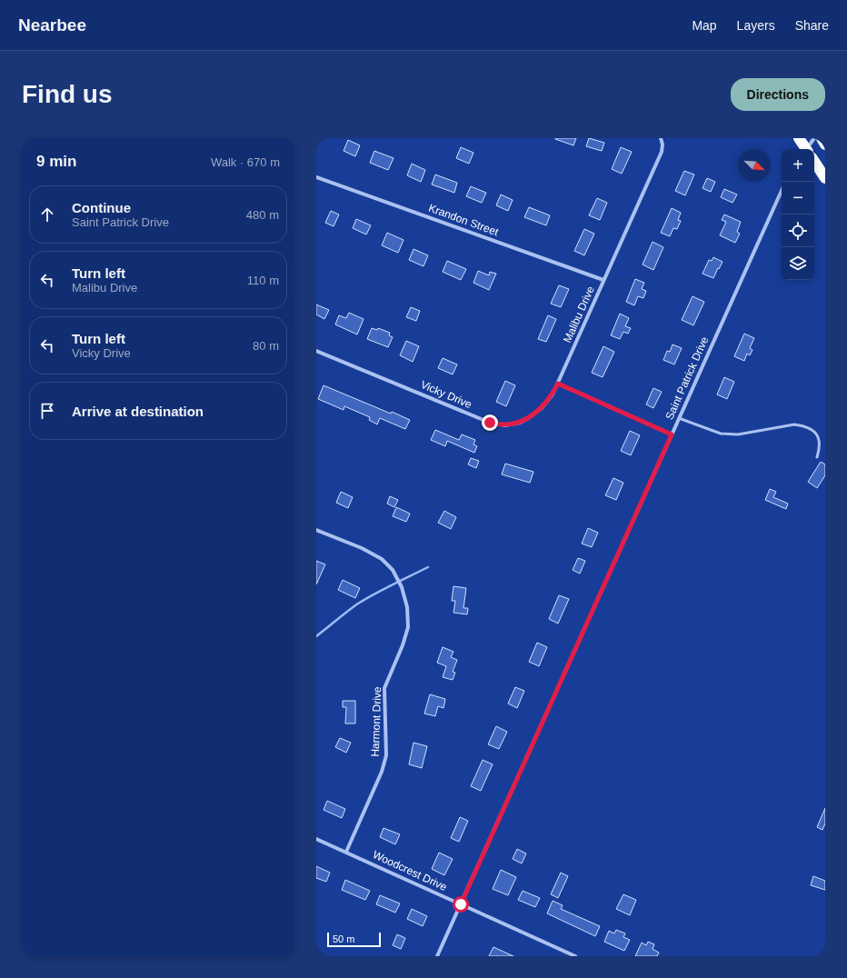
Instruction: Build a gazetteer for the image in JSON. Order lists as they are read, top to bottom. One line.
{"streets":{"street":["Krandon Street","Malibu Drive","Saint Patrick Drive","Vicky Drive","Harmont Drive","Woodcrest Drive"]},"crossings":[["Krandon Street","Malibu Drive"],["Malibu Drive","Vicky Drive"],["Saint Patrick Drive","Woodcrest Drive"],["Harmont Drive","Woodcrest Drive"]],"scale_bar":"50 m","north":"bottom right","page":{"header":"Nearbee","nav":["Map","Layers","Share"],"buttons":"Directions","title":"Find us","heading":["9 min","Walk · 670 m"],"map_buttons":["+","−"],"list":[["Continue","Saint Patrick Drive","480 m"],["Turn left","Malibu Drive","110 m"],["Turn left","Vicky Drive","80 m"],"Arrive at destination"],"scale":"50 m"}}
